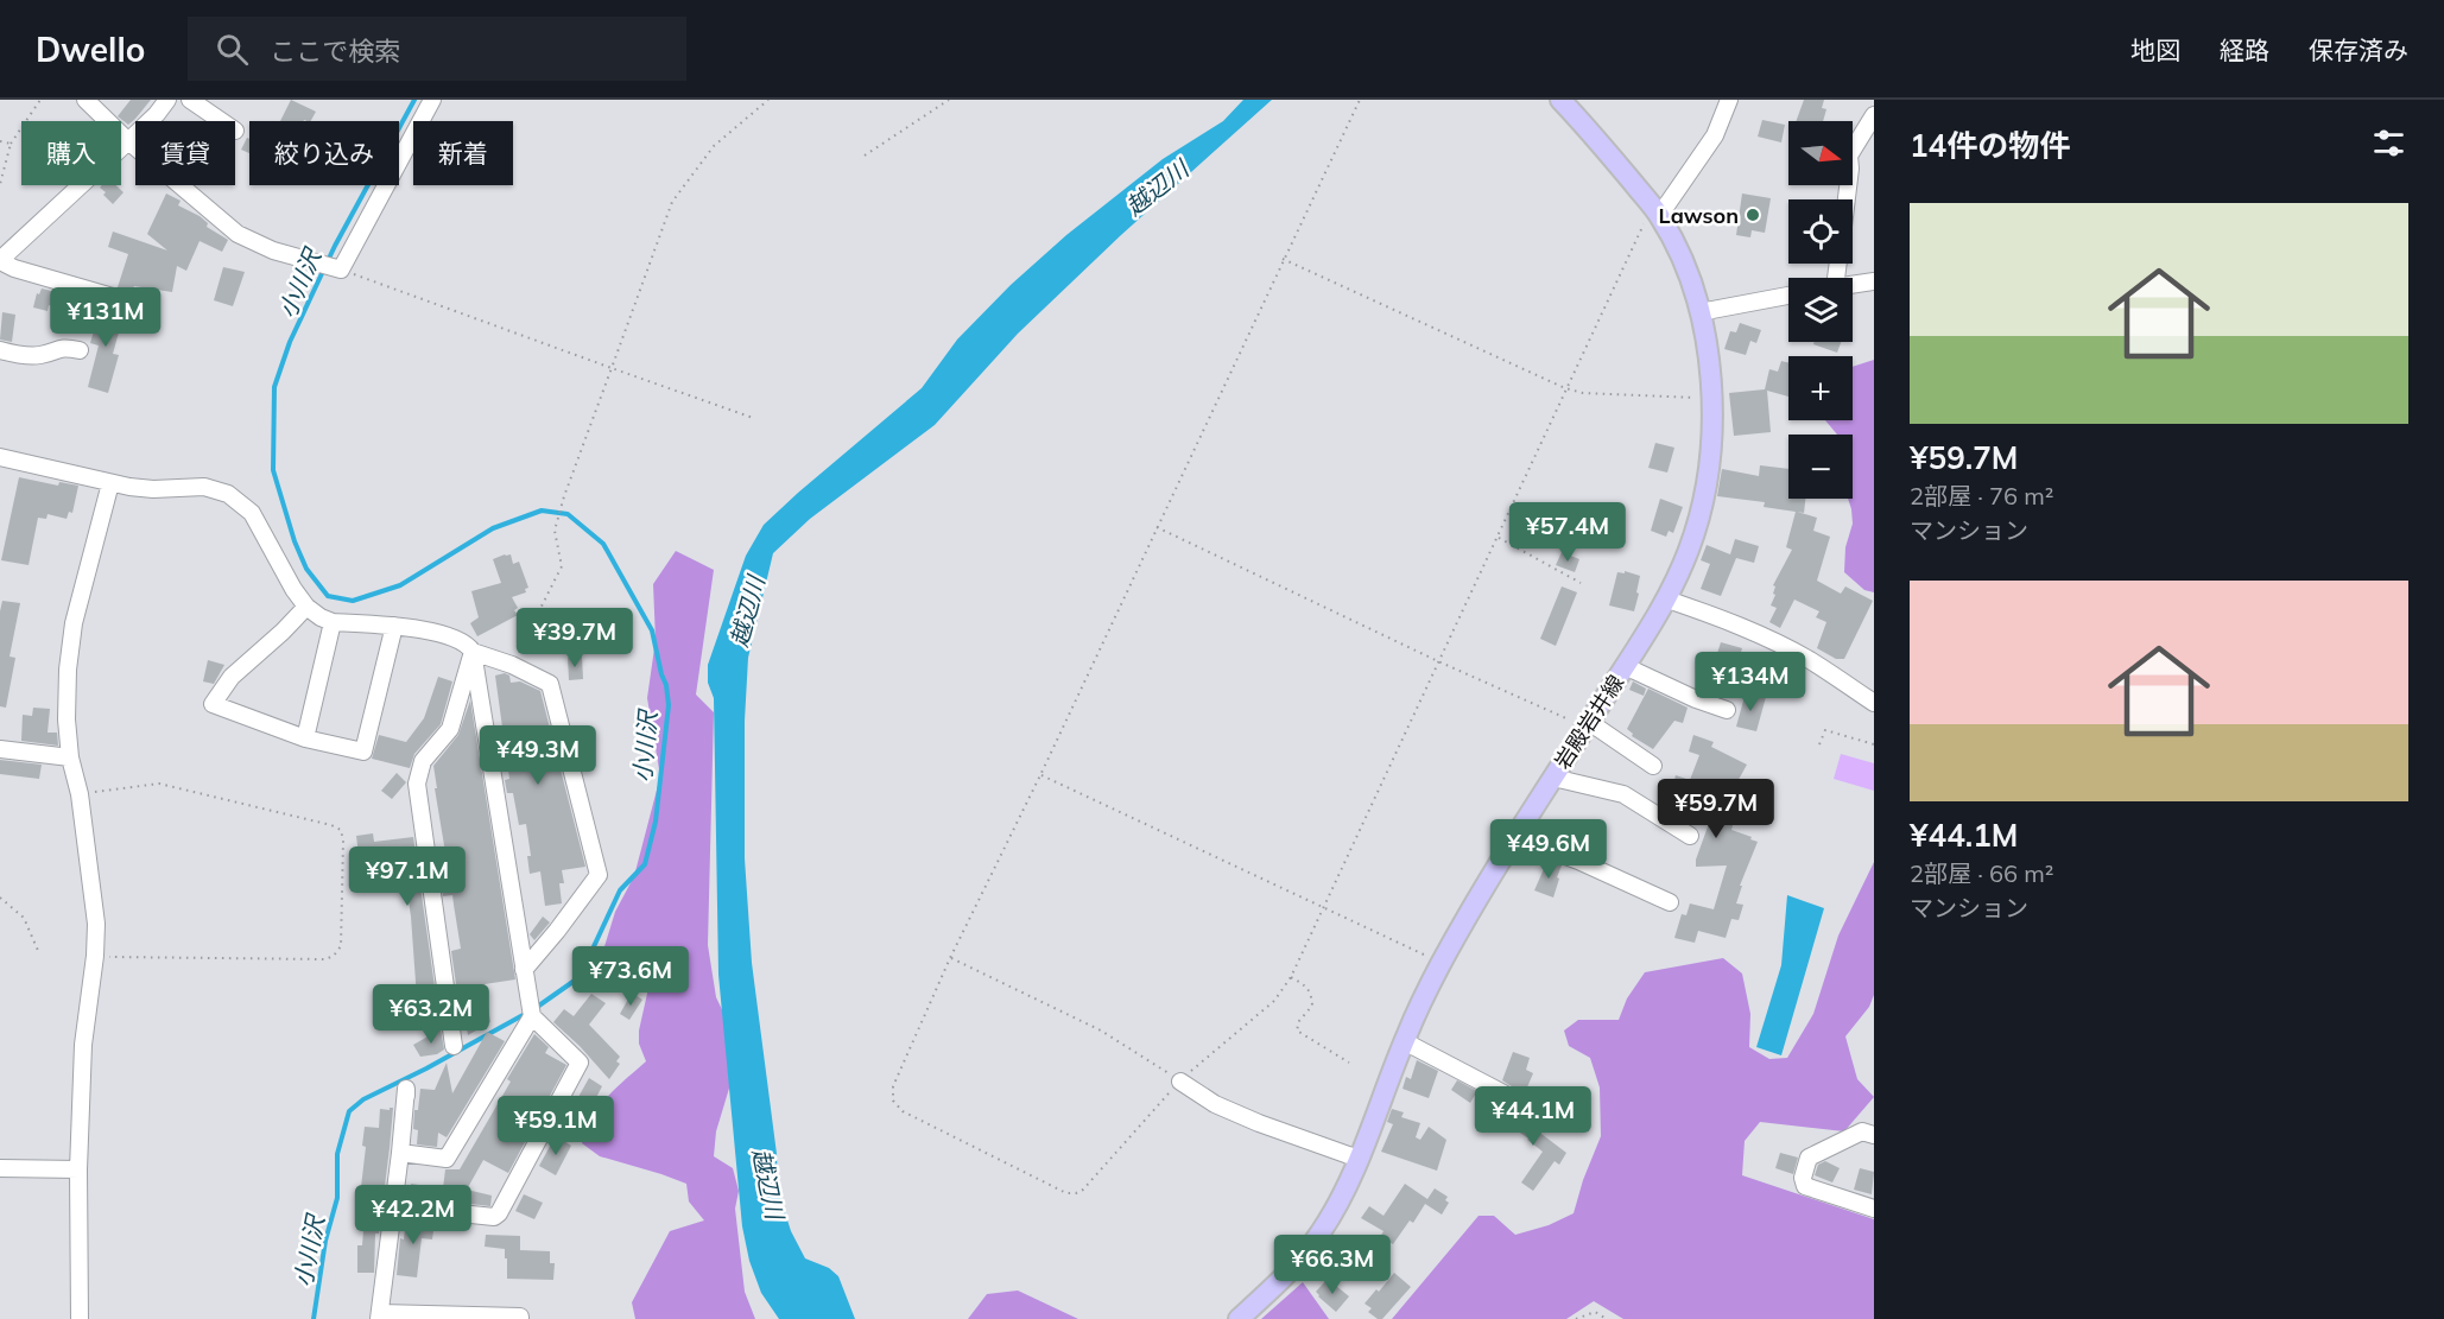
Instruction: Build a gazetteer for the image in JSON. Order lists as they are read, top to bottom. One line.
{"streets":{"main road":["岩殿岩井線"]},"water":["越辺川","小川沢"],"places":["Lawson"],"north":"right","page":{"header":"Dwello","search":"ここで検索","nav":["地図","経路","保存済み"],"heading":"14件の物件","map_buttons":["+","−"],"chip":["購入","賃貸","絞り込み","新着"],"list":[{"name":"¥59.7M","note":"2部屋 · 76 m² · マンション"},{"name":"¥44.1M","note":"2部屋 · 66 m² · マンション"}],"price":["¥131M","¥57.4M","¥39.7M","¥134M","¥49.3M","¥59.7M","¥49.6M","¥97.1M","¥73.6M","¥63.2M","¥44.1M","¥59.1M","¥42.2M","¥66.3M"]}}
